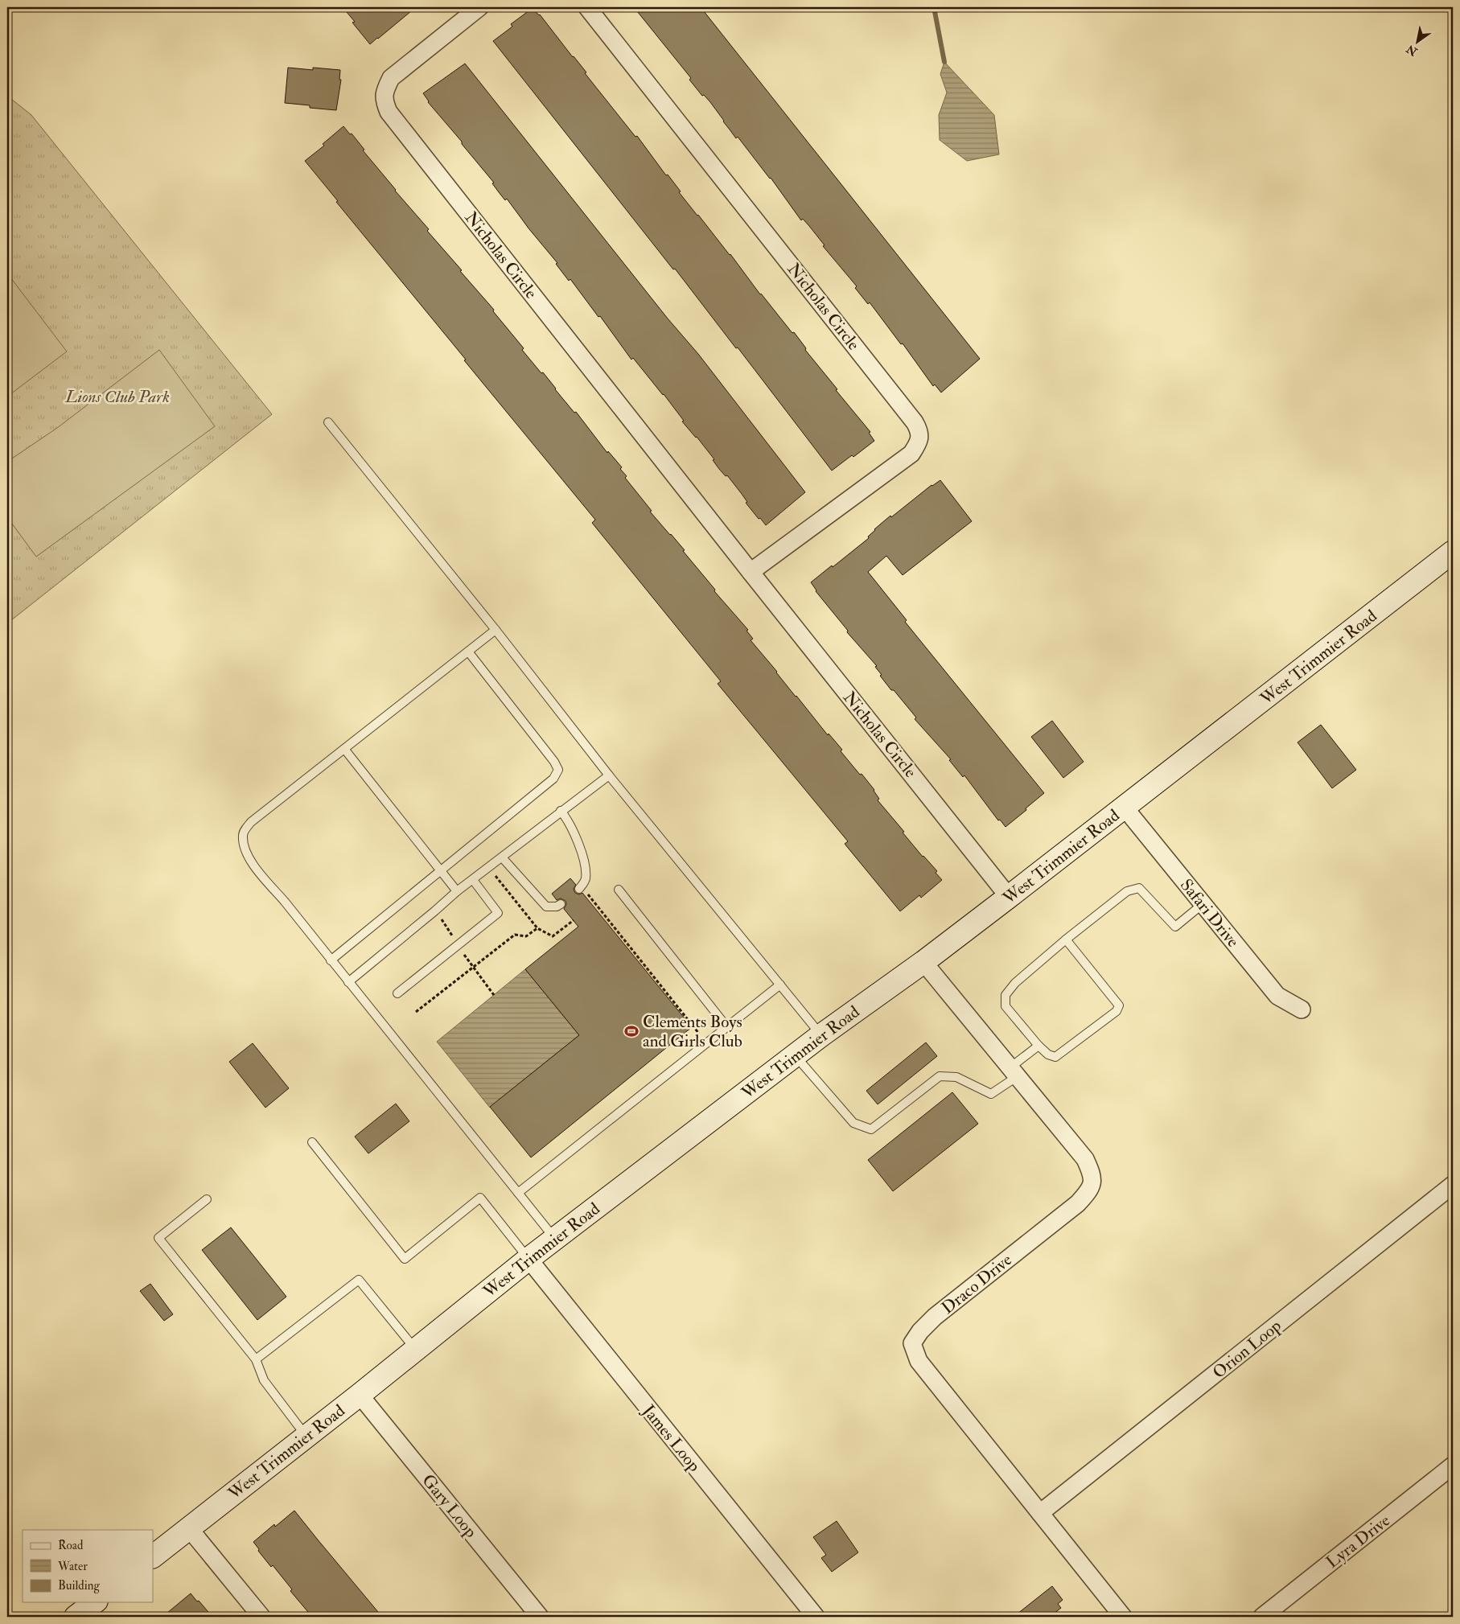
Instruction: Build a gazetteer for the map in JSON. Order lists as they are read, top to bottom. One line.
{"streets":{"main road":["West Trimmier Road"],"street":["Nicholas Circle","Safari Drive","Draco Drive","Orion Loop","James Loop","Gary Loop","Lyra Drive"]},"crossings":[["Nicholas Circle","West Trimmier Road"],["West Trimmier Road","Safari Drive"],["West Trimmier Road","Draco Drive"],["West Trimmier Road","James Loop"],["West Trimmier Road","Gary Loop"],["Draco Drive","Orion Loop"]],"parks":["Lions Club Park"],"places":{"sports":["Clements Boys and Girls Club"]},"legend":["Road","Water","Building"],"north":"bottom left"}
